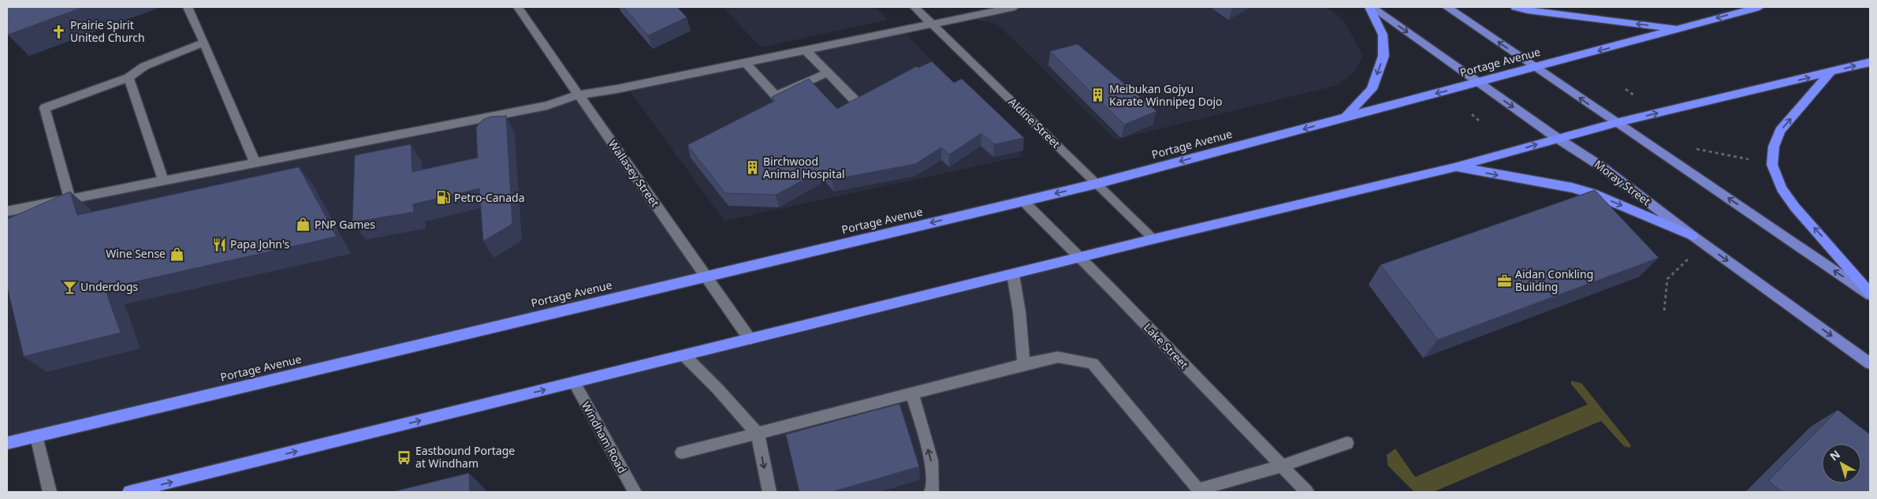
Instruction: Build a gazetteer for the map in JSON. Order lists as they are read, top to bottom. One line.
{"streets":{"highway":["Portage Avenue"],"main road":["Moray Street"],"street":["Aldine Street","Wallasey Street","Lake Street","Windham Road"]},"crossings":[["Portage Avenue","Aldine Street"],["Portage Avenue","Wallasey Street"],["Portage Avenue","Moray Street"],["Portage Avenue","Lake Street"]],"places":{"church":["Prairie Spirit United Church"],"building":["Meibukan Gojyu Karate Winnipeg Dojo","Birchwood Animal Hospital"],"fuel station":["Petro-Canada"],"shop":["PNP Games","Wine Sense"],"restaurant":["Papa John's"],"office":["Aidan Conkling Building"],"bar":["Underdogs"],"bus stop":["Eastbound Portage at Windham"]},"north":"top left"}
